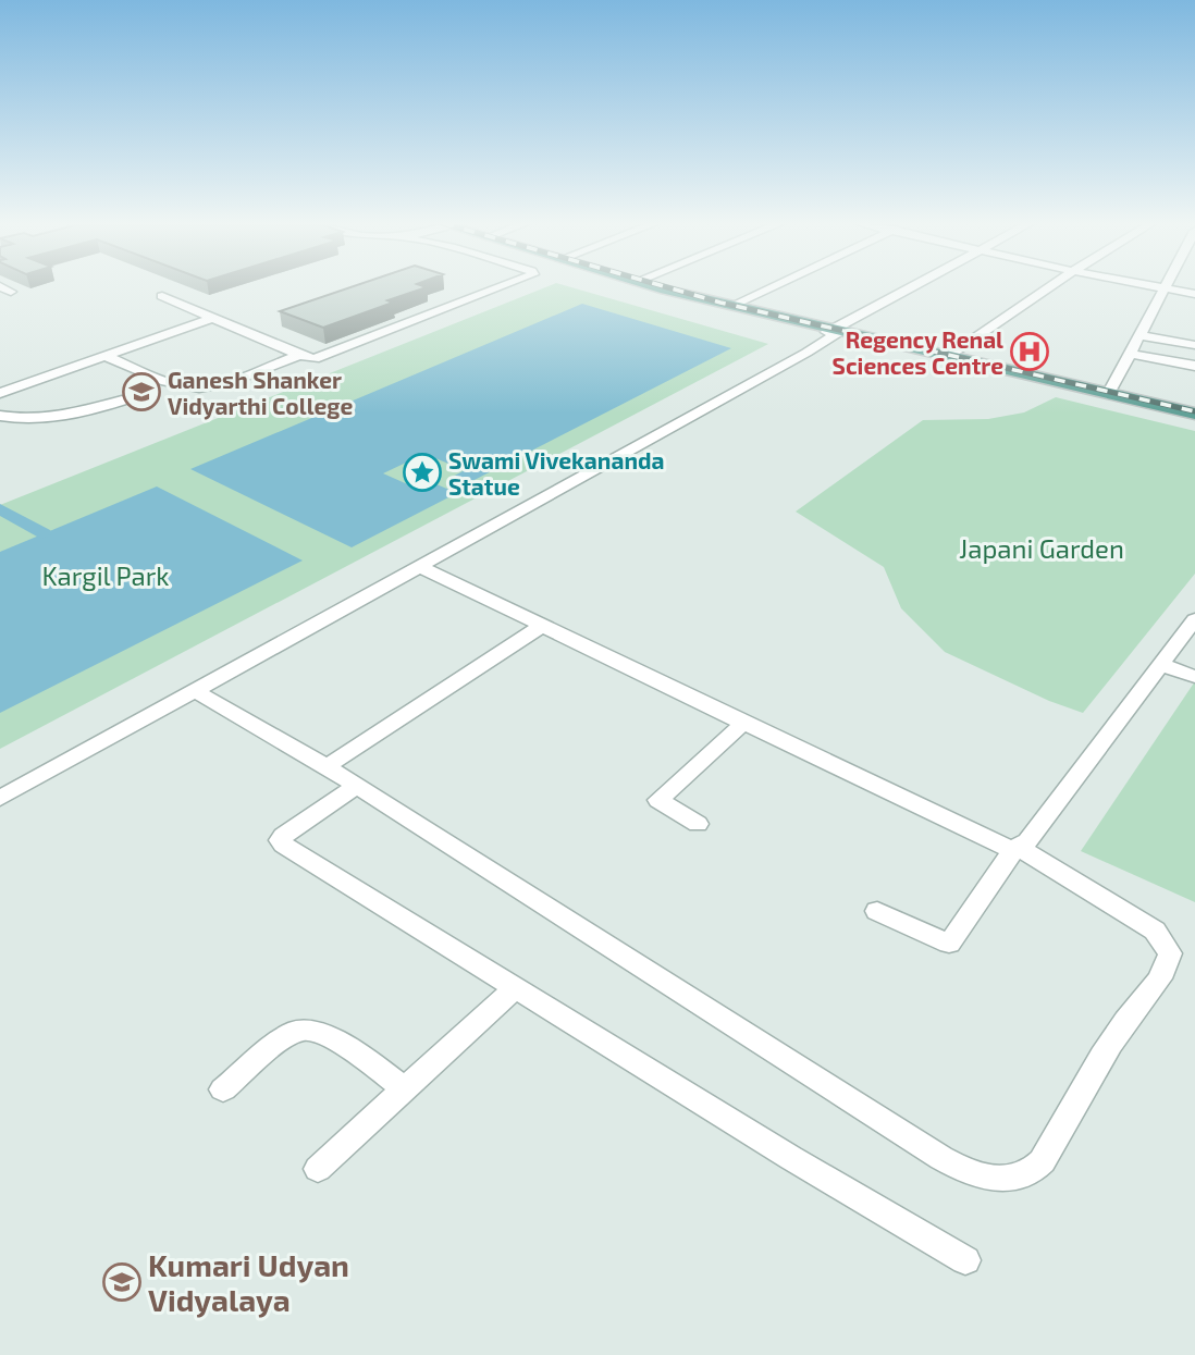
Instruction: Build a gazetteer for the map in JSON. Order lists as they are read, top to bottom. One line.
{"parks":["Japani Garden","Kargil Park"],"places":{"hospital":["Regency Renal Sciences Centre"],"school or university":["Ganesh Shanker Vidyarthi College","Kumari Udyan Vidyalaya"],"place":["Swami Vivekananda Statue"]}}
